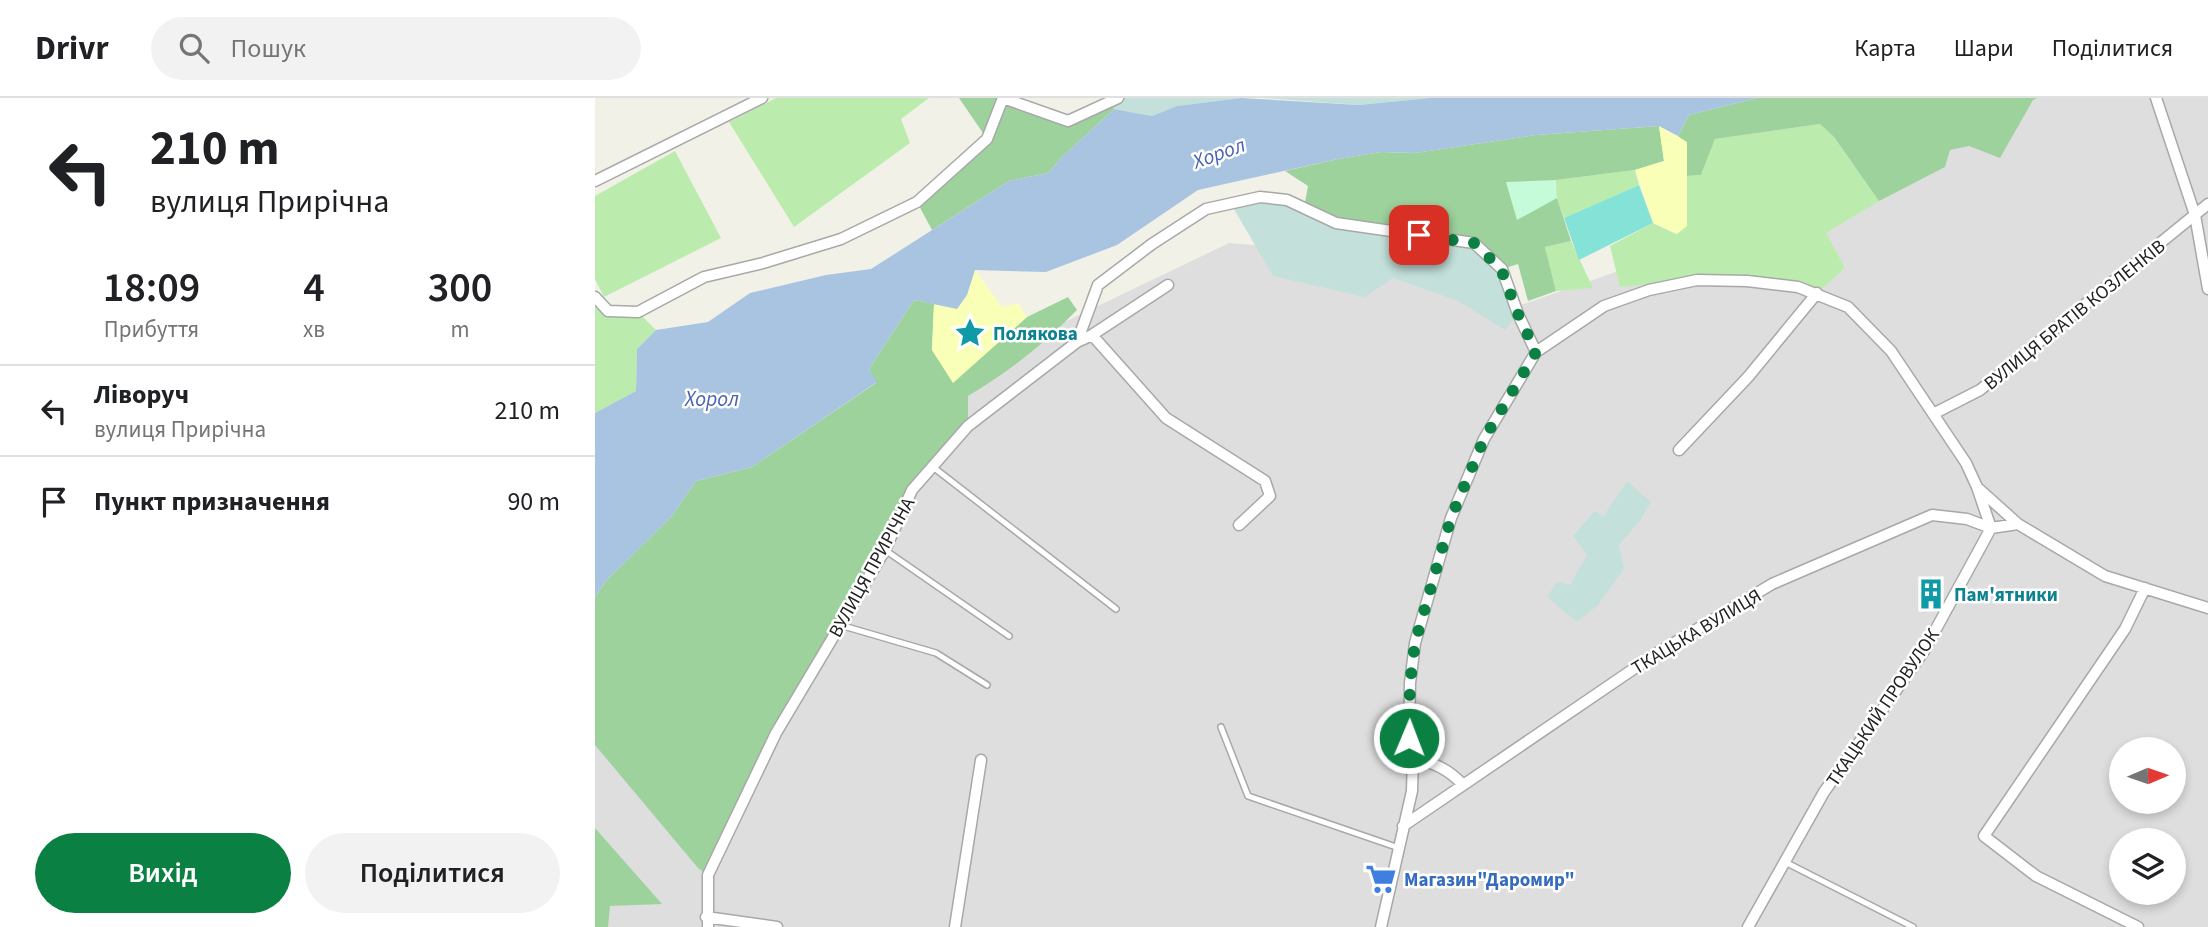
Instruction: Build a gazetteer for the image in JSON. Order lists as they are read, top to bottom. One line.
{"streets":{"street":["ВУЛИЦЯ БРАТІВ КОЗЛЕНКІВ","ВУЛИЦЯ ПРИРІЧНА","ТКАЦЬКА ВУЛИЦЯ","ТКАЦЬКИЙ ПРОВУЛОК"]},"crossings":[["ТКАЦЬКА ВУЛИЦЯ","ТКАЦЬКИЙ ПРОВУЛОК"]],"water":["Хорол"],"places":{"place":["Полякова"],"building":["Пам'ятники"],"supermarket":["Магазин\"Даромир\""]},"north":"right","page":{"header":"Drivr","search":"Пошук","nav":["Карта","Шари","Поділитися"],"turn":["210 m","вулиця Прирічна"],"eta":["18:09","Прибуття","4","хв","300","m"],"list":[{"name":"Ліворуч","note":"вулиця Прирічна","value":"210 m"},{"name":"Пункт призначення","value":"90 m"}],"buttons":["Вихід","Поділитися"]}}
